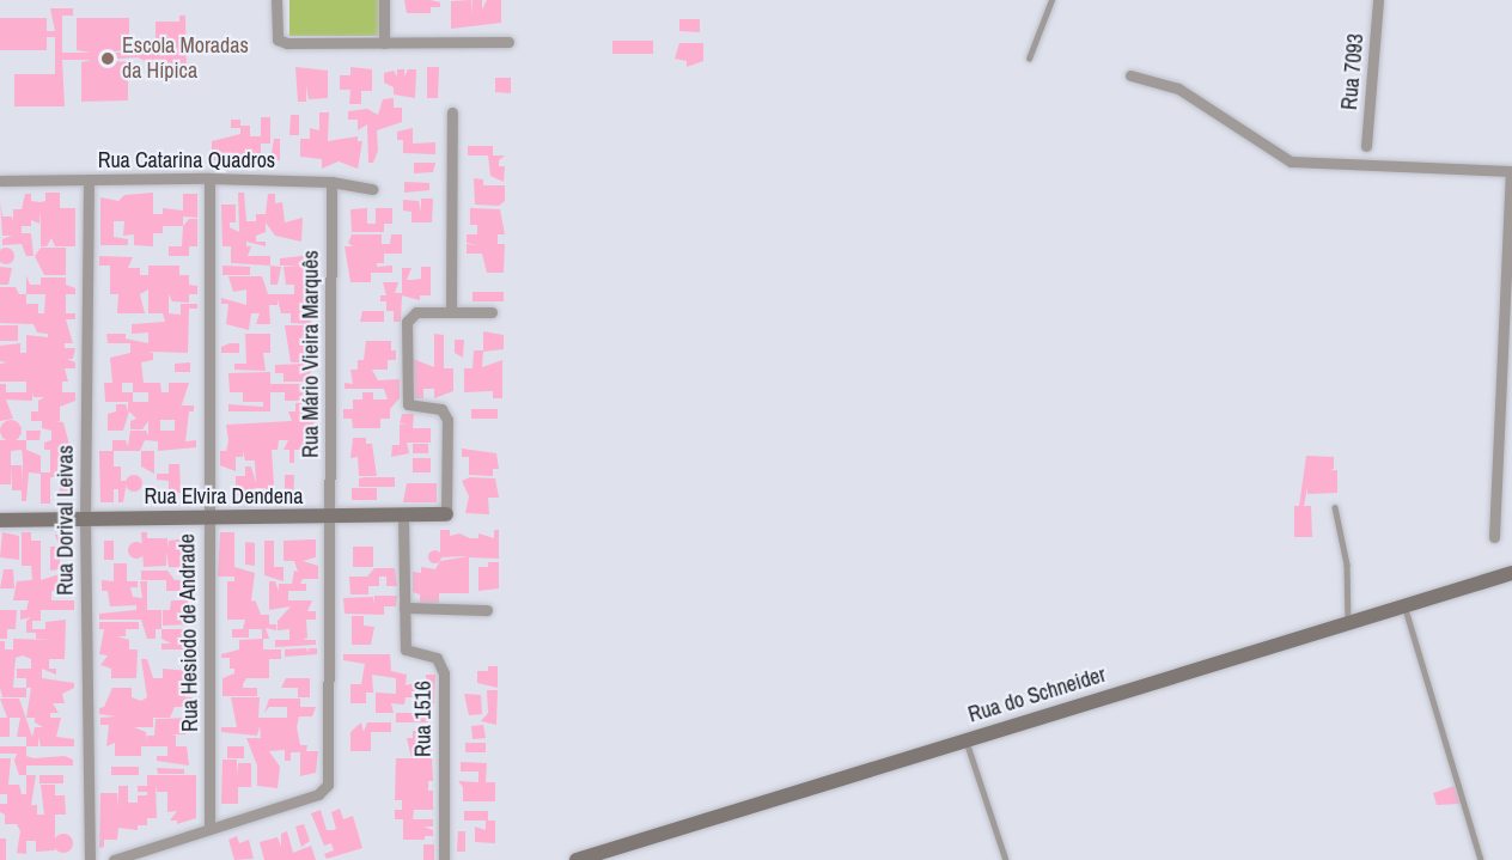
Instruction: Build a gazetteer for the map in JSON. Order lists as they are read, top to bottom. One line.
{"streets":{"street":["Rua 7093","Rua Catarina Quadros","Rua Mário Vieira Marquês","Rua Elvira Dendena","Rua Dorival Leivas","Rua Hesiodo de Andrade","Rua do Schneider","Rua 1516"]},"crossings":[["Rua Catarina Quadros","Rua Mário Vieira Marquês"],["Rua Catarina Quadros","Rua Dorival Leivas"],["Rua Catarina Quadros","Rua Hesiodo de Andrade"],["Rua Mário Vieira Marquês","Rua Elvira Dendena"],["Rua Mário Vieira Marquês","Rua Hesiodo de Andrade"],["Rua Elvira Dendena","Rua Dorival Leivas"],["Rua Elvira Dendena","Rua Hesiodo de Andrade"],["Rua Elvira Dendena","Rua 1516"]],"places":["Escola Moradas da Hípica"]}
